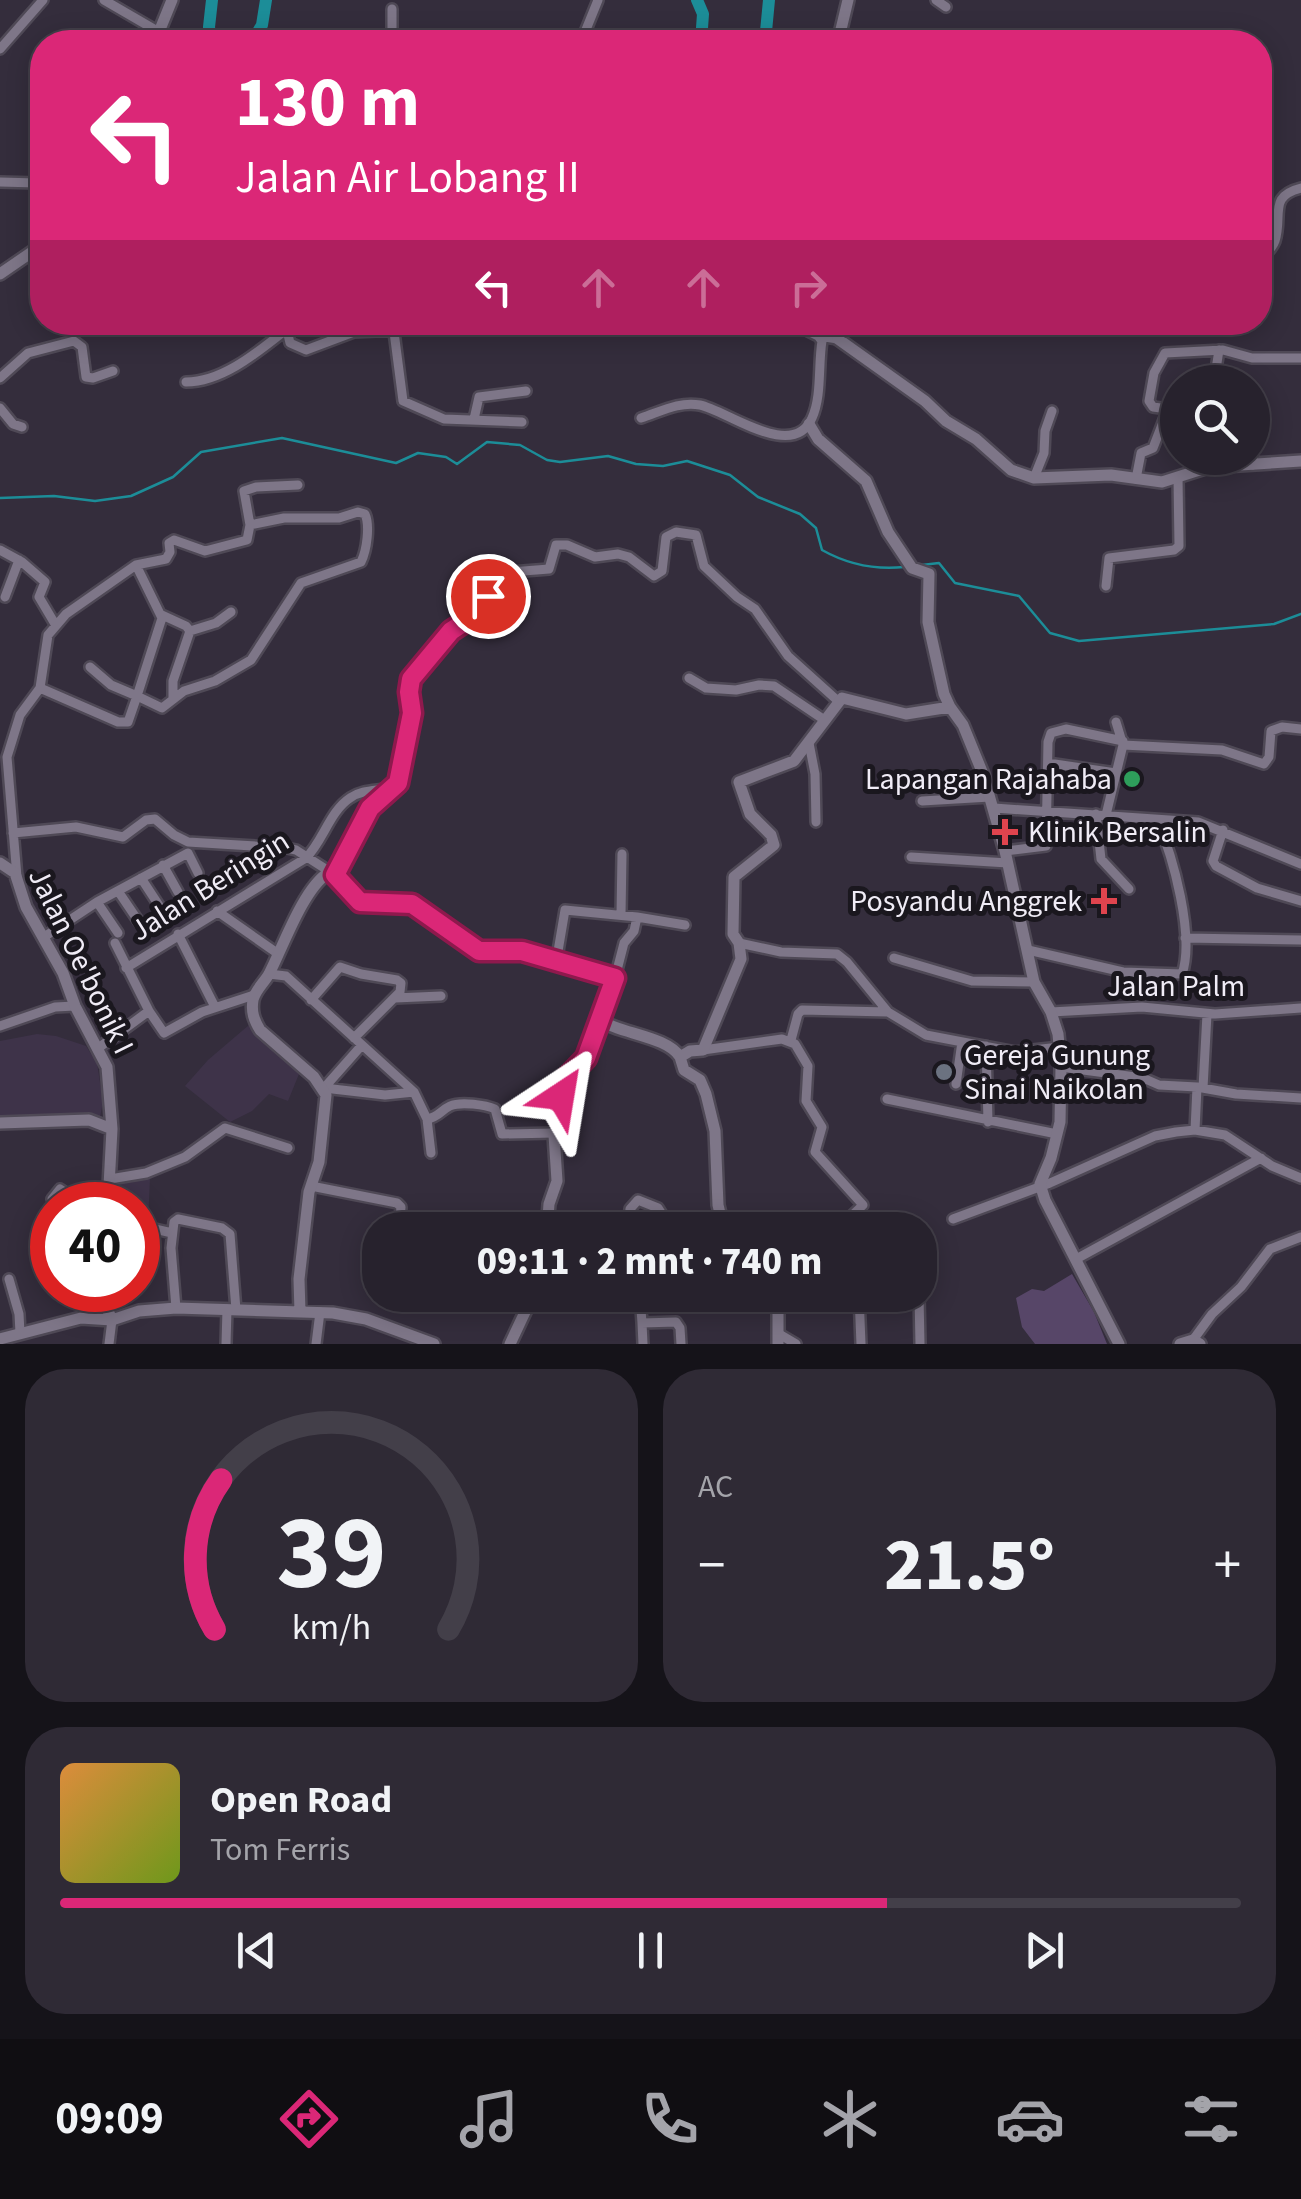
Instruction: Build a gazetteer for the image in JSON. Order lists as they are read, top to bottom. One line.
{"streets":{"street":["Jalan Beringin","Jalan Oe'bonik I","Jalan Palm"]},"places":{"other":["Lapangan Rajahaba","Gereja Gunung Sinai Naikolan"],"health":["Klinik Bersalin","Posyandu Anggrek"]},"page":{"turn":["130 m","Jalan Air Lobang II"],"limit":"40","trip":"09:11 · 2 mnt · 740 m","tile":"AC","heat":["−","21.5°","+"],"song":["Open Road","Tom Ferris"],"tabs":"09:09","gauge":["39","km/h"]}}
